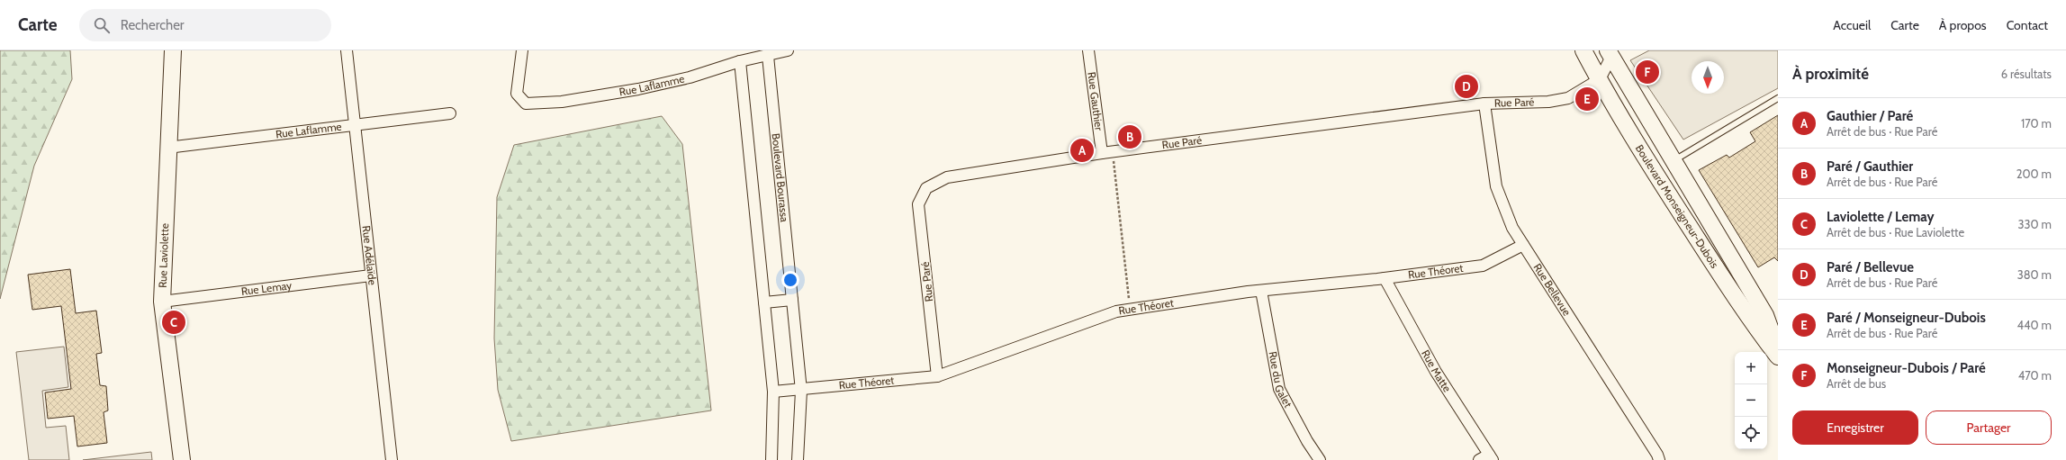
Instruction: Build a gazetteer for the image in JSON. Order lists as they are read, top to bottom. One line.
{"streets":{"street":["Rue Laflamme","Rue Gauthier","Rue Paré","Boulevard Bourassa","Boulevard Monseigneur-Dubois","Rue Laviolette","Rue Adélaïde","Rue Théoret","Rue Lemay","Rue Bellevue","Rue Matte","Rue du Galet"]},"crossings":[["Rue Laflamme","Boulevard Bourassa"],["Rue Laflamme","Rue Laviolette"],["Rue Laflamme","Rue Adélaïde"],["Rue Gauthier","Rue Paré"],["Rue Paré","Boulevard Monseigneur-Dubois"],["Rue Paré","Rue Théoret"],["Rue Paré","Rue Bellevue"],["Boulevard Bourassa","Rue Théoret"],["Rue Laviolette","Rue Lemay"],["Rue Adélaïde","Rue Lemay"],["Rue Théoret","Rue Bellevue"],["Rue Théoret","Rue Matte"],["Rue Théoret","Rue du Galet"]],"north":"bottom","page":{"header":"Carte","search":"Rechercher","nav":["Accueil","Carte","À propos","Contact"],"heading":["À proximité","6 résultats"],"pins":["F","D","E","B","A","C"],"list":[{"mark":"A","name":"Gauthier / Paré","note":"Arrêt de bus · Rue Paré","value":"170 m"},{"mark":"B","name":"Paré / Gauthier","note":"Arrêt de bus · Rue Paré","value":"200 m"},{"mark":"C","name":"Laviolette / Lemay","note":"Arrêt de bus · Rue Laviolette","value":"330 m"},{"mark":"D","name":"Paré / Bellevue","note":"Arrêt de bus · Rue Paré","value":"380 m"},{"mark":"E","name":"Paré / Monseigneur-Dubois","note":"Arrêt de bus · Rue Paré","value":"440 m"},{"mark":"F","name":"Monseigneur-Dubois / Paré","note":"Arrêt de bus","value":"470 m"}],"map_buttons":["+","−"],"buttons":["Enregistrer","Partager"]}}
